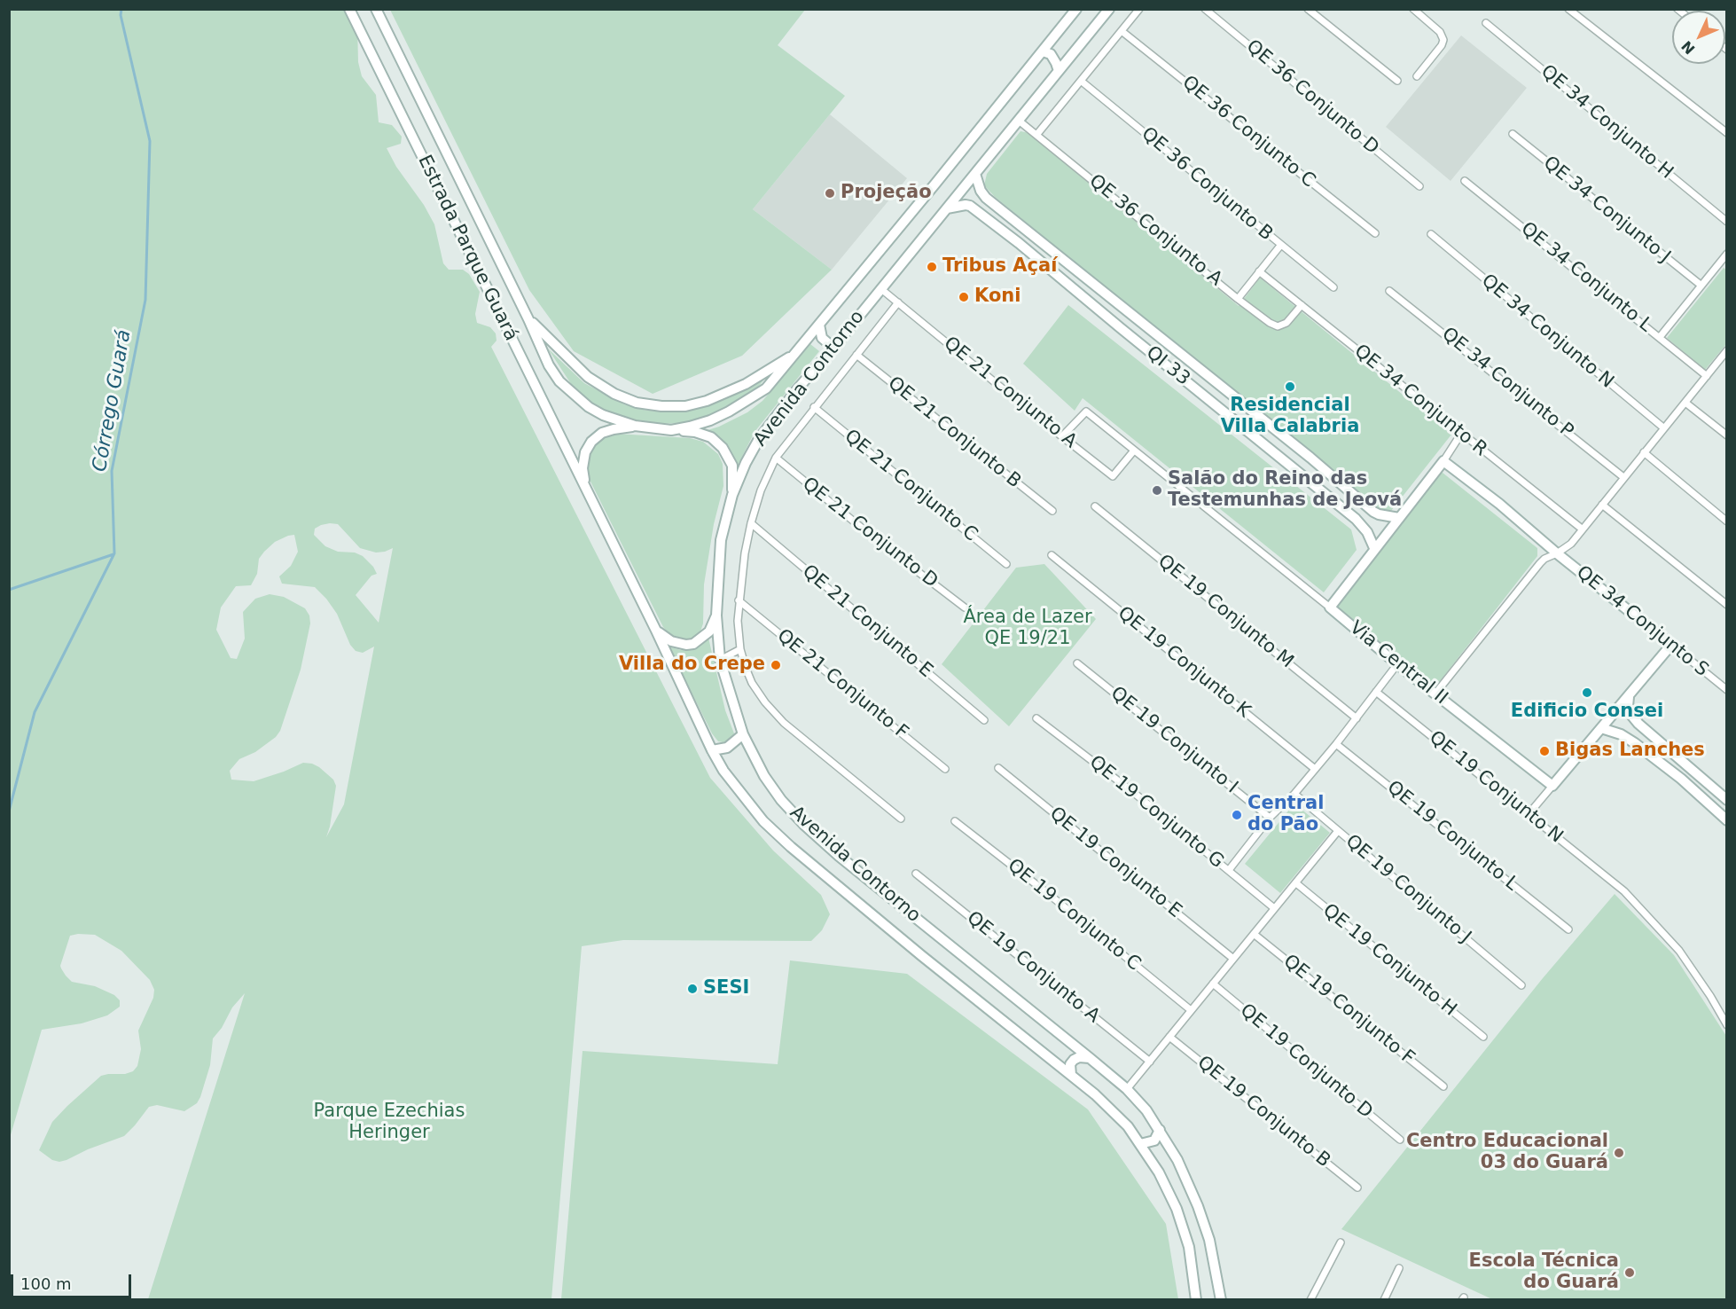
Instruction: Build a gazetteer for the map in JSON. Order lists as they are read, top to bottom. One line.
{"streets":{"main road":["Estrada Parque Guará","QI 33","Avenida Contorno","QE 34 Conjunto S","Via Central II"],"street":["QE 36 Conjunto D","QE 34 Conjunto H","QE 36 Conjunto C","QE 36 Conjunto B","QE 34 Conjunto J","QE 36 Conjunto A","QE 34 Conjunto L","QE 34 Conjunto N","QE 34 Conjunto P","QE 21 Conjunto A","QE 34 Conjunto R","QE 21 Conjunto B","QE 21 Conjunto C","QE 21 Conjunto D","QE 19 Conjunto M","QE 21 Conjunto E","QE 19 Conjunto K","QE 21 Conjunto F","QE 19 Conjunto I","QE 19 Conjunto N","QE 19 Conjunto G","QE 19 Conjunto L","QE 19 Conjunto E","QE 19 Conjunto J","QE 19 Conjunto C","QE 19 Conjunto H","QE 19 Conjunto A","QE 19 Conjunto F","QE 19 Conjunto D","QE 19 Conjunto B"]},"crossings":[["QE 36 Conjunto B","QE 36 Conjunto A"],["QE 36 Conjunto A","Avenida Contorno"],["QE 36 Conjunto A","QE 34 Conjunto R"],["Estrada Parque Guará","Avenida Contorno"],["QI 33","Avenida Contorno"],["Avenida Contorno","QE 21 Conjunto A"]],"water":["Córrego Guará"],"parks":["Área de Lazer QE 19/21","Parque Ezechias Heringer"],"places":["Projeção","Tribus Açaí","Koni","Residencial Villa Calabria","Salão do Reino das Testemunhas de Jeová","Villa do Crepe","Edificio Consei","Bigas Lanches","Central do Pão","SESI","Centro Educacional 03 do Guará","Escola Técnica do Guará"],"scale_bar":"100 m","north":"bottom left"}
